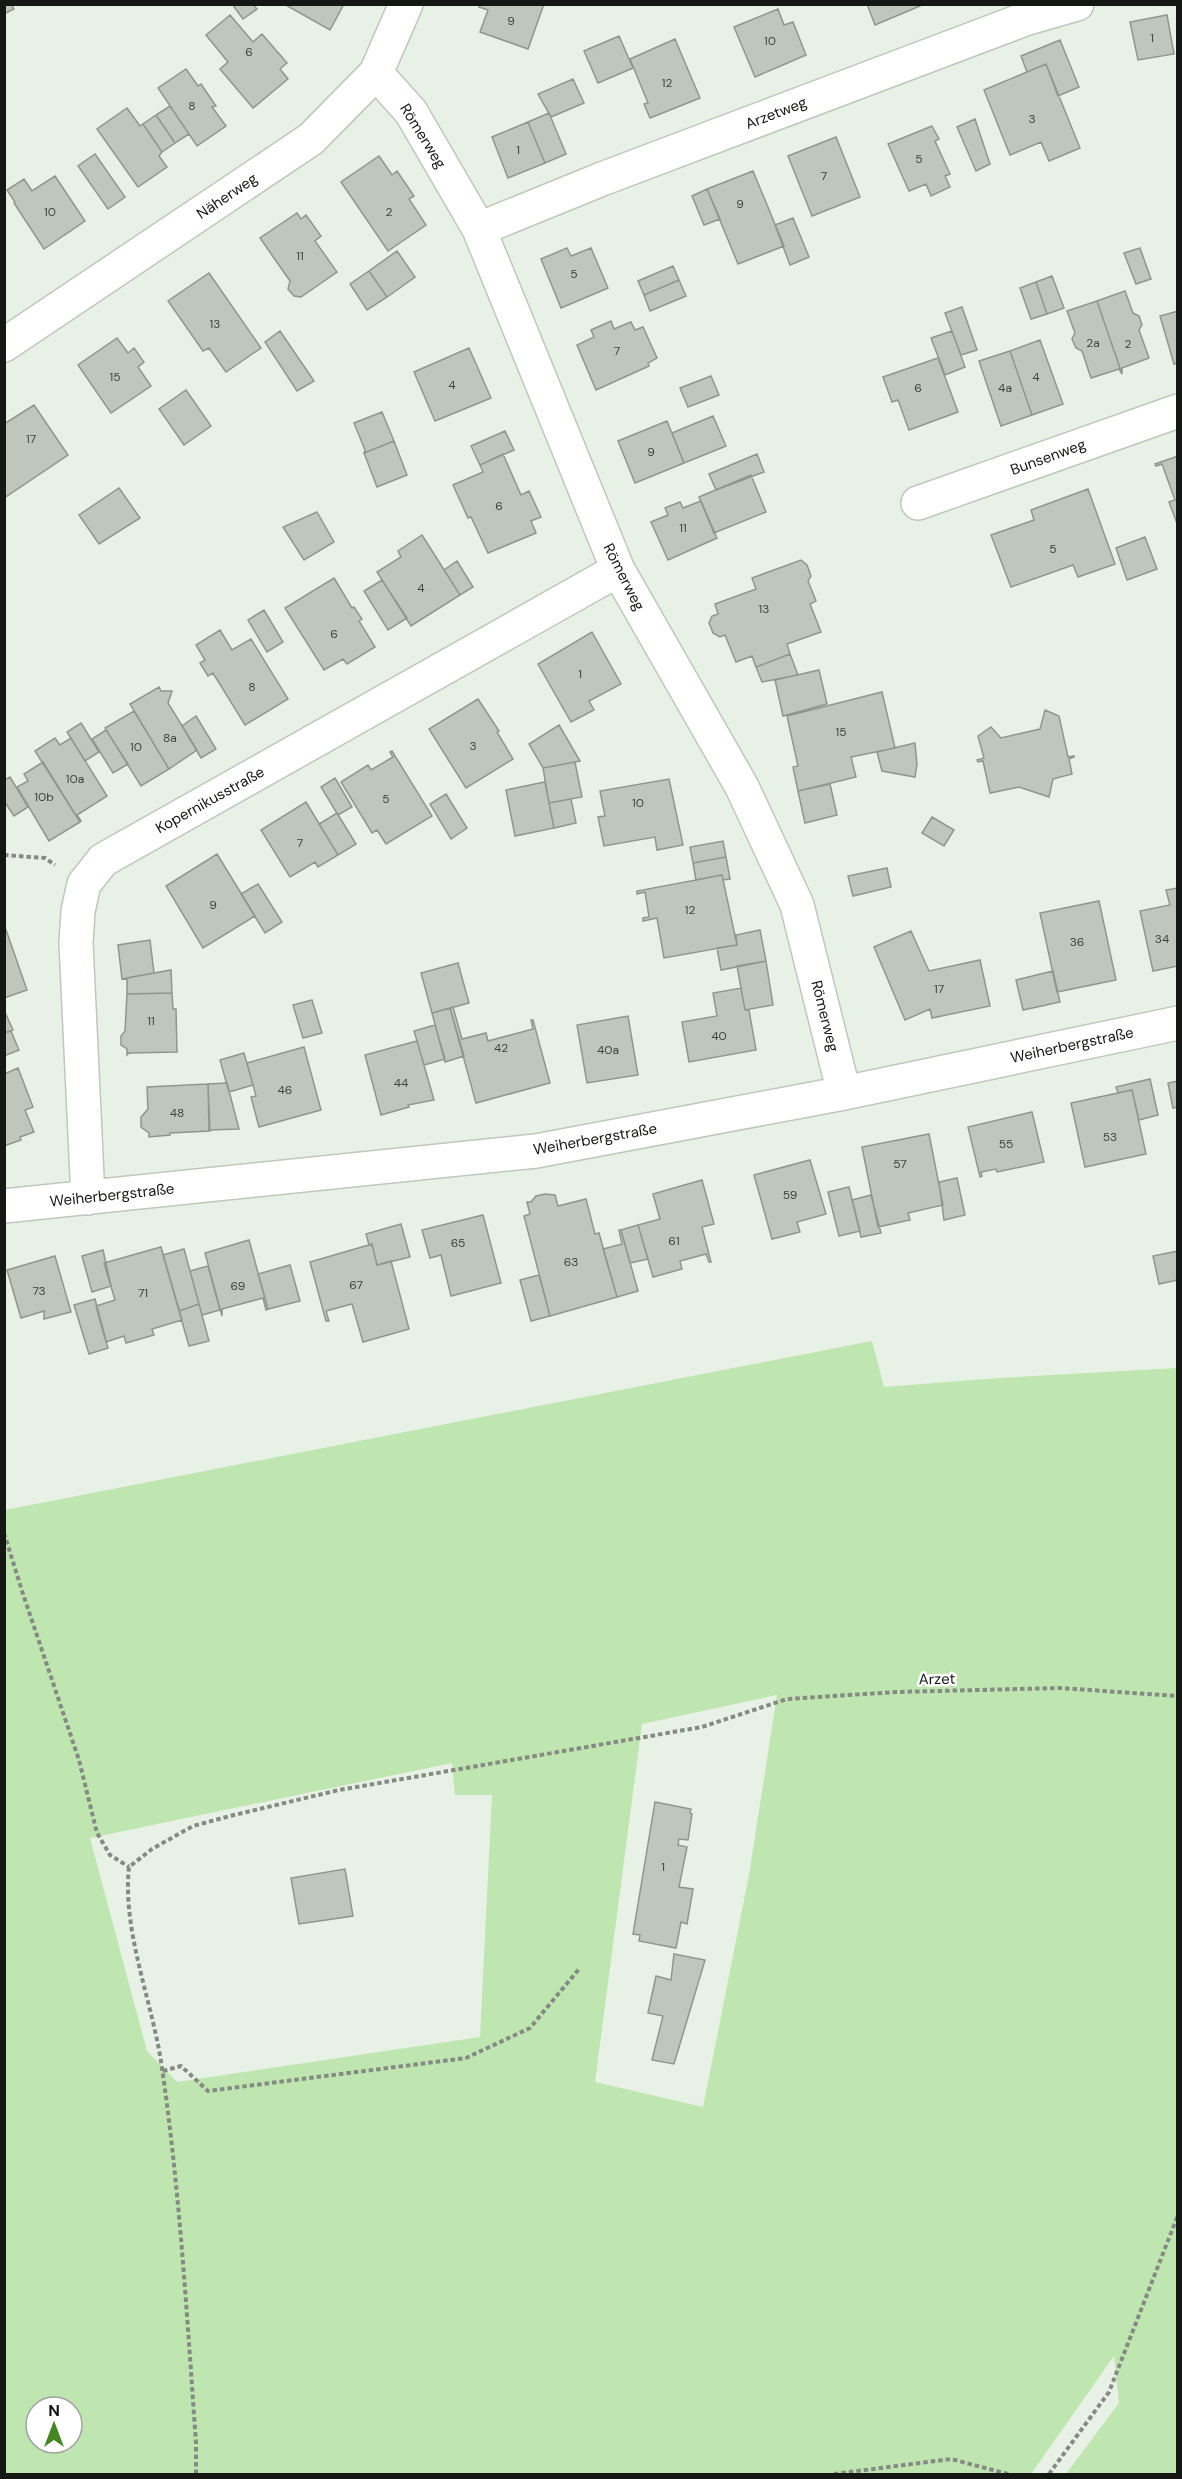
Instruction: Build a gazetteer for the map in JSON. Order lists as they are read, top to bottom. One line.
{"streets":{"street":["Arzetweg","Römerweg","Näherweg","Bunsenweg","Kopernikusstraße","Weiherbergstraße"],"path":["Arzet"]},"crossings":[["Arzetweg","Römerweg"],["Römerweg","Näherweg"],["Römerweg","Kopernikusstraße"],["Römerweg","Weiherbergstraße"],["Kopernikusstraße","Weiherbergstraße"]],"house_numbers":["9","1","10","6","12","8","3","1","5","7","9","10","2","11","5","13","2a","2","7","15","4","4","6","4a","17","9","6","11","5","4","13","6","1","8","15","8a","3","10","10a","10b","5","10","7","9","12","34","36","17","11","40","42","40a","44","46","48","53","55","57","59","61","65","63","67","69","73","71","1"],"north":"top"}
